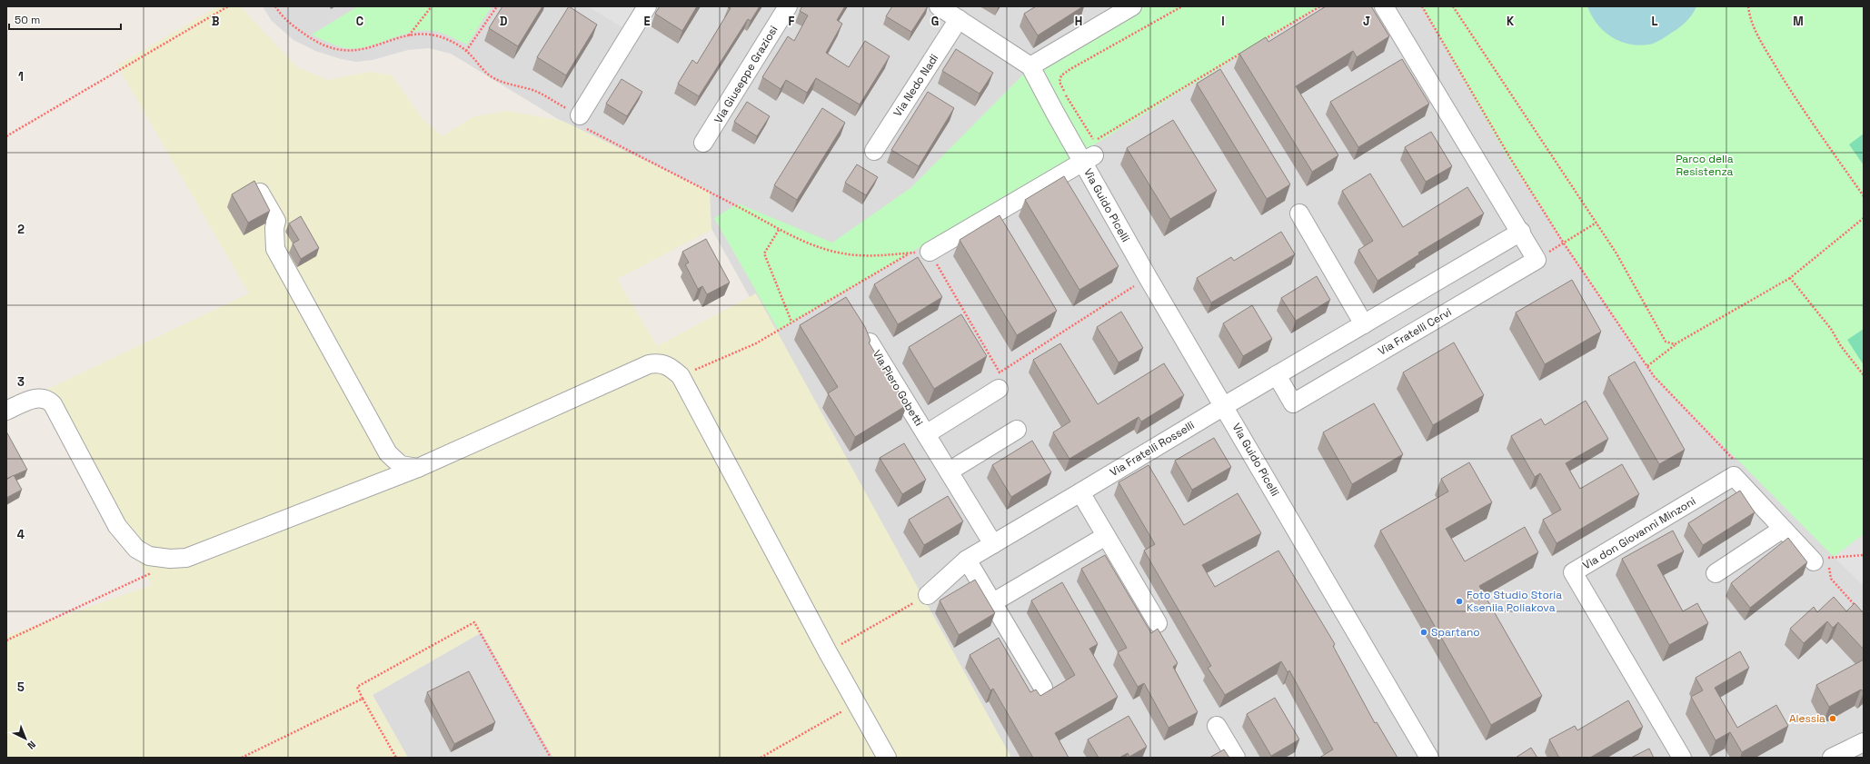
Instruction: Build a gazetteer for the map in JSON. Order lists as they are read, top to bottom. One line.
{"streets":{"street":["Via Giuseppe Graziosi","Via Nedo Nadi","Via Guido Picelli","Via Fratelli Cervi","Via Piero Gobetti","Via Fratelli Rosselli","Via don Giovanni Minzoni"]},"crossings":[["Via Guido Picelli","Via Fratelli Rosselli"],["Via Piero Gobetti","Via Fratelli Rosselli"]],"parks":["Parco della Resistenza"],"places":["Foto Studio Storia Kseniia Poliakova","Spartano","Alessia"],"scale_bar":"50 m","north":"bottom right","grid":{"columns":["B","C","D","E","F","G","H","I","J","K","L","M"],"rows":["1","2","3","4","5"]}}
